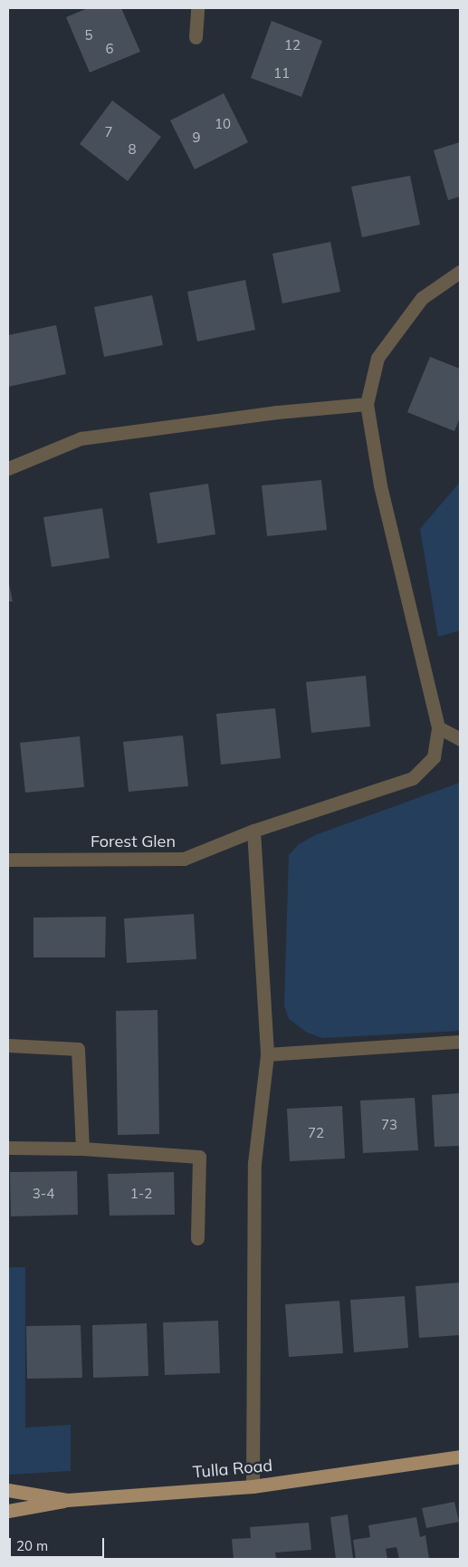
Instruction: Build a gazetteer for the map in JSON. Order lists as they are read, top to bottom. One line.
{"streets":{"main road":["Tulla Road"],"street":["Forest Glen"]},"house_numbers":["5","12","6","11","10","7","9","8","73","72","3-4","1-2"],"scale_bar":"20 m"}
